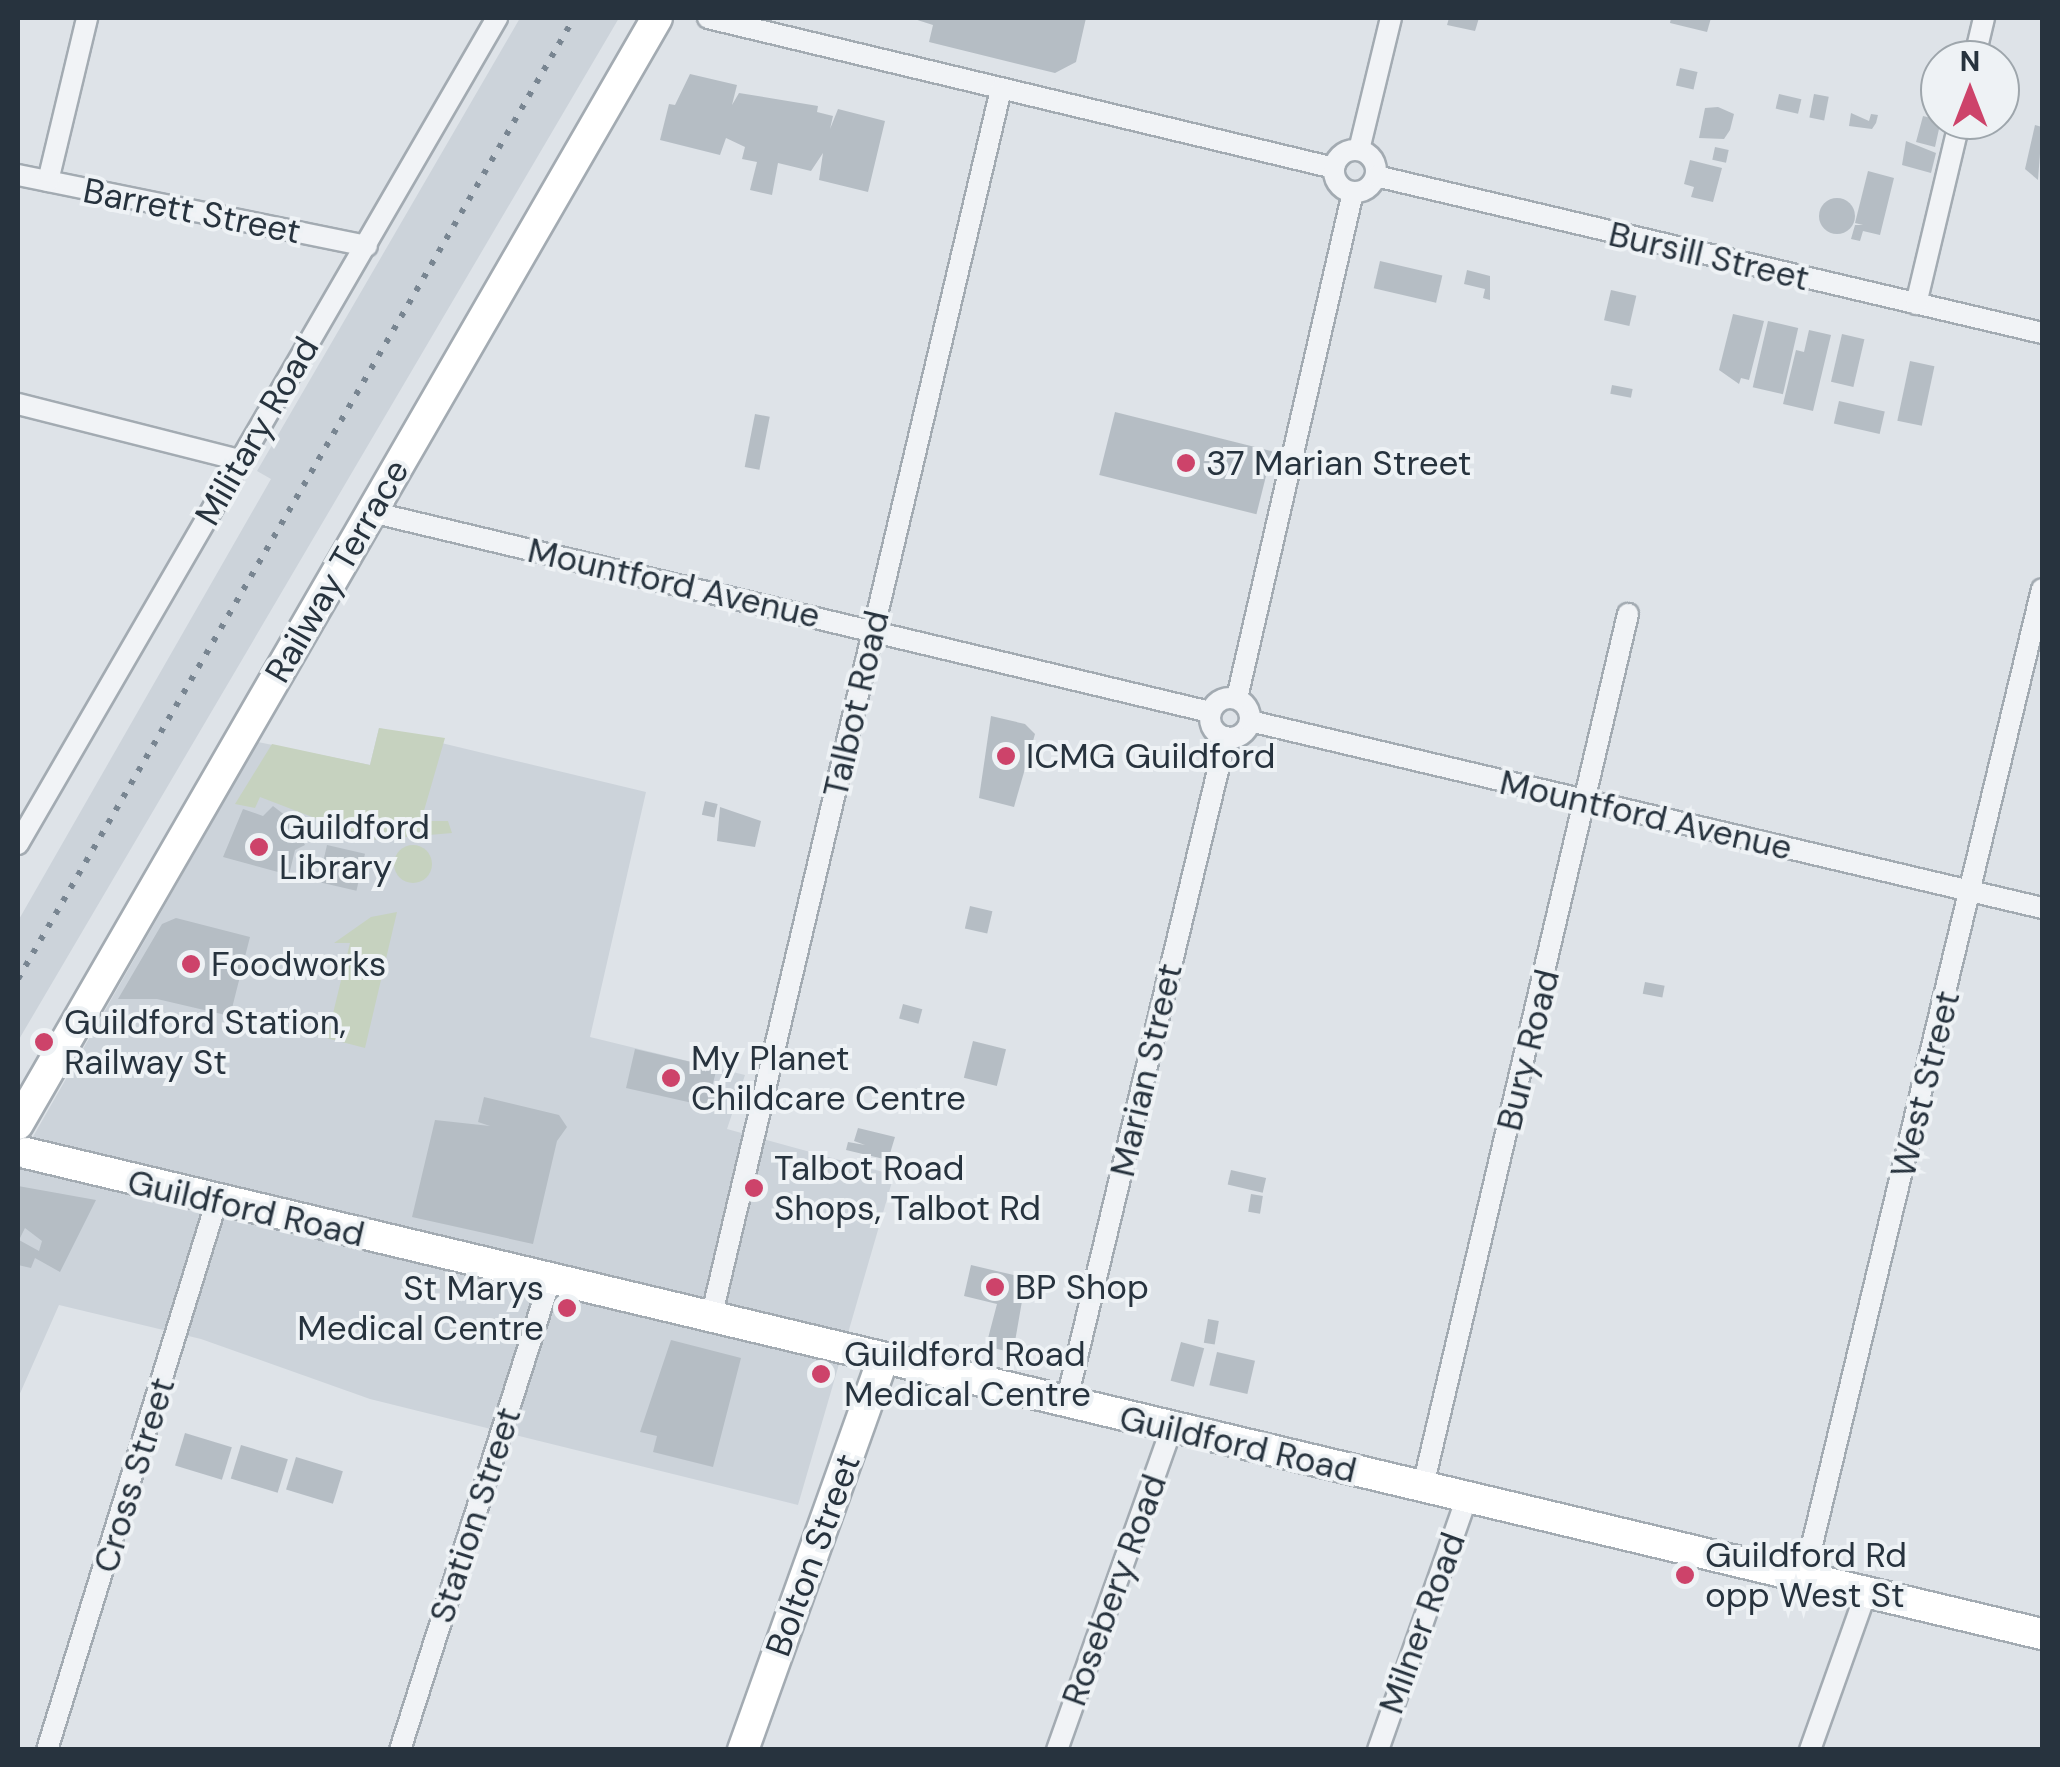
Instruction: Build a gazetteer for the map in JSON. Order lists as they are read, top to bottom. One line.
{"streets":{"street":["Barrett Street","Bursill Street","Military Road","Railway Terrace","Mountford Avenue","Talbot Road","Bury Road","Marian Street","West Street","Guildford Road","Cross Street","Station Street","Bolton Street","Rosebery Road","Milner Road"]},"crossings":[["Barrett Street","Military Road"],["Railway Terrace","Mountford Avenue"],["Railway Terrace","Guildford Road"],["Mountford Avenue","Talbot Road"],["Mountford Avenue","Bury Road"],["Mountford Avenue","Marian Street"],["Mountford Avenue","West Street"],["Talbot Road","Guildford Road"],["Bury Road","Guildford Road"],["Marian Street","Guildford Road"],["West Street","Guildford Road"],["Guildford Road","Cross Street"],["Guildford Road","Station Street"],["Guildford Road","Bolton Street"],["Guildford Road","Rosebery Road"],["Guildford Road","Milner Road"]],"places":["37 Marian Street","ICMG Guildford","Guildford Library","Foodworks","Guildford Station, Railway St","My Planet Childcare Centre","Talbot Road Shops, Talbot Rd","BP Shop","St Marys Medical Centre","Guildford Road Medical Centre","Guildford Rd opp West St"],"north":"top"}
